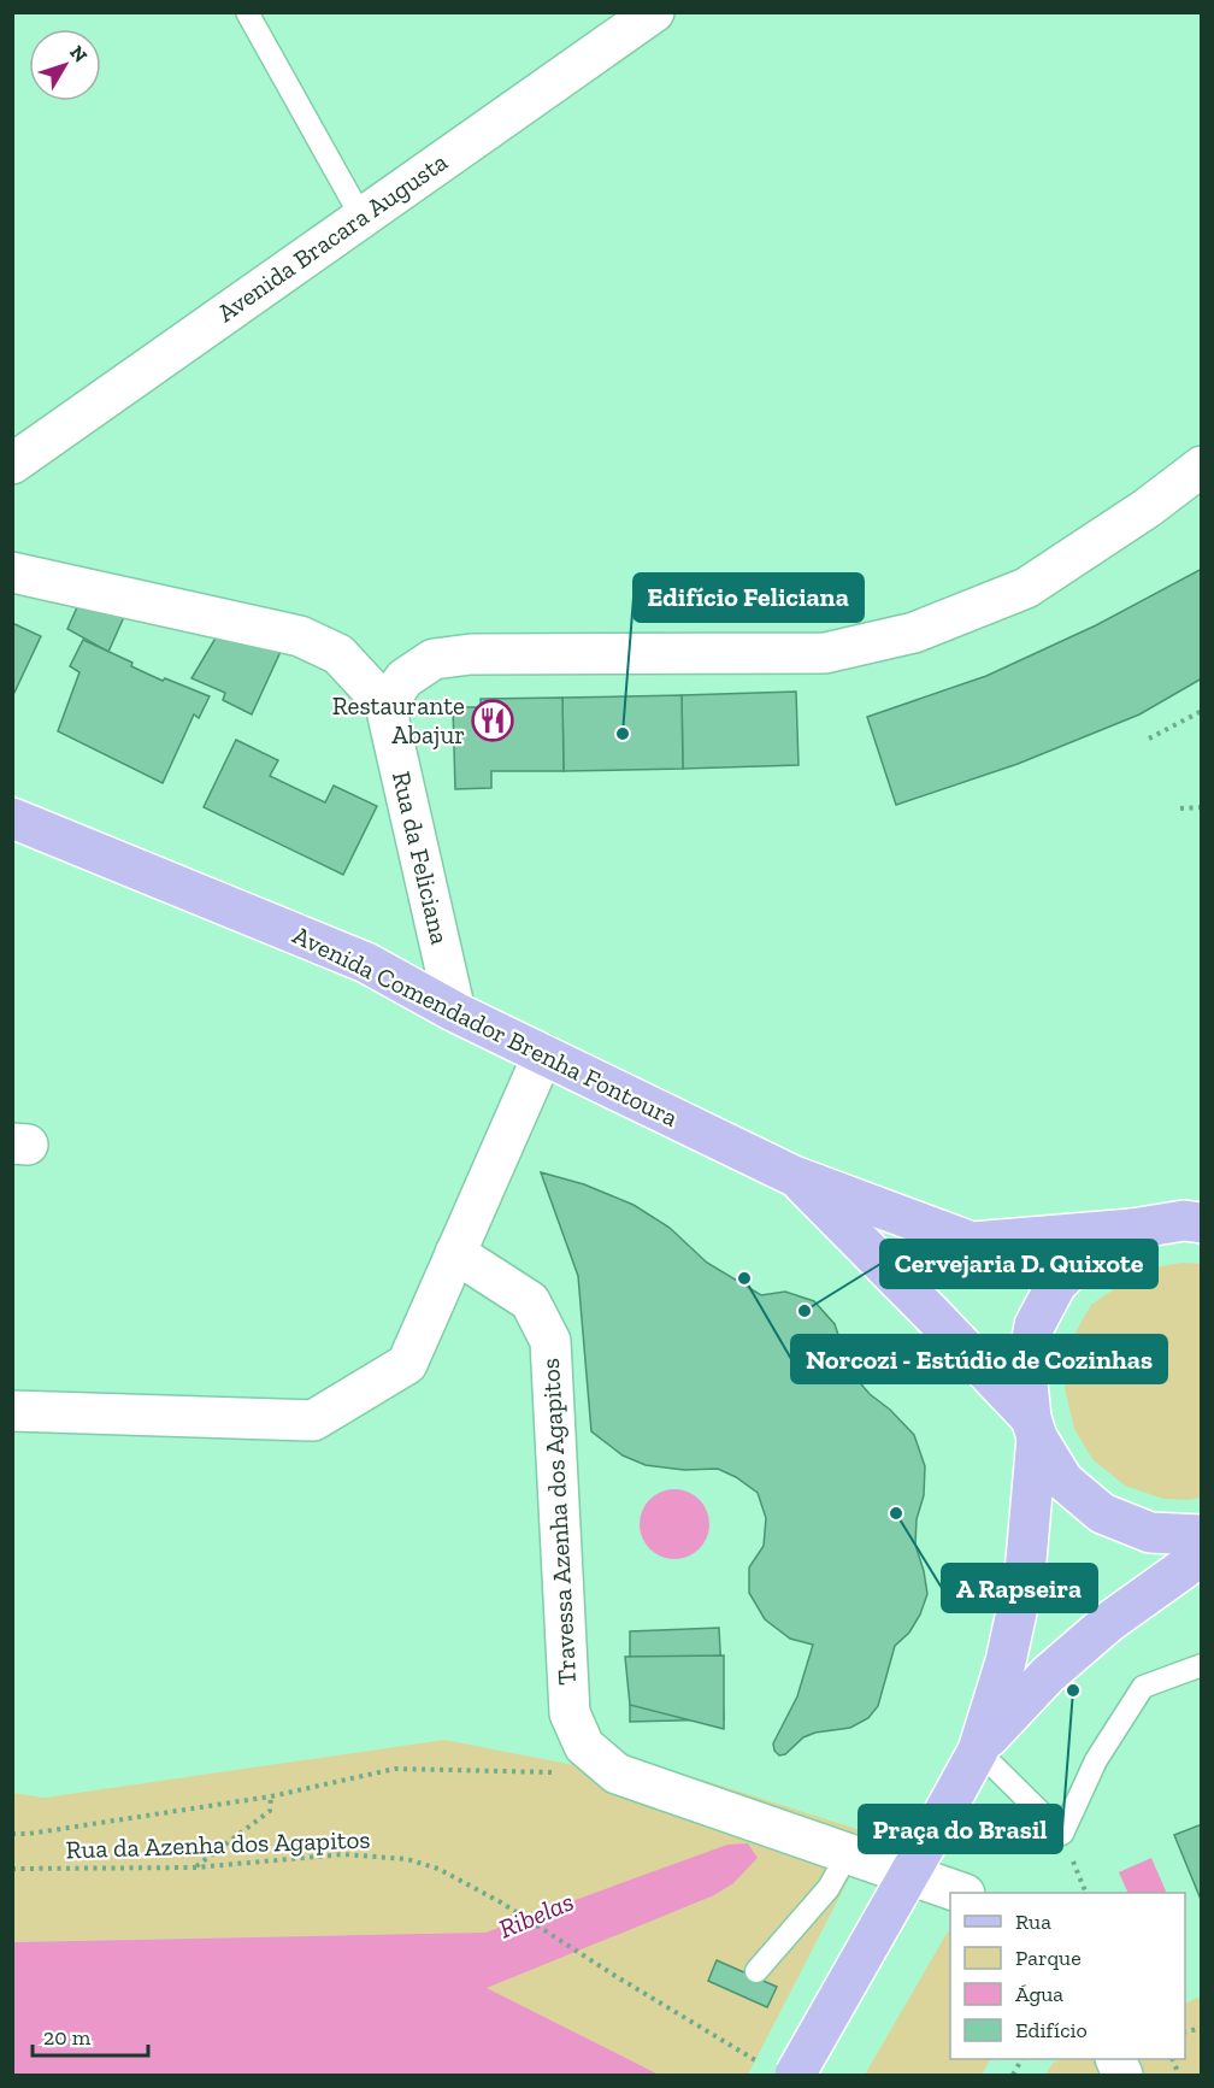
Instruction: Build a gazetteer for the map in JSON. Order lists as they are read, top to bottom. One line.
{"streets":{"main road":["Avenida Comendador Brenha Fontoura"],"street":["Avenida Bracara Augusta","Rua da Feliciana","Travessa Azenha dos Agapitos"],"path":["Rua da Azenha dos Agapitos"]},"crossings":[["Rua da Feliciana","Avenida Comendador Brenha Fontoura"]],"water":["Ribelas"],"places":{"restaurant":["Restaurante Abajur"],"other":["Edifício Feliciana","Norcozi - Estúdio de Cozinhas","Cervejaria D. Quixote","A Rapseira","Praça do Brasil"]},"legend":["Rua","Parque","Água","Edifício"],"scale_bar":"20 m","north":"top right"}
